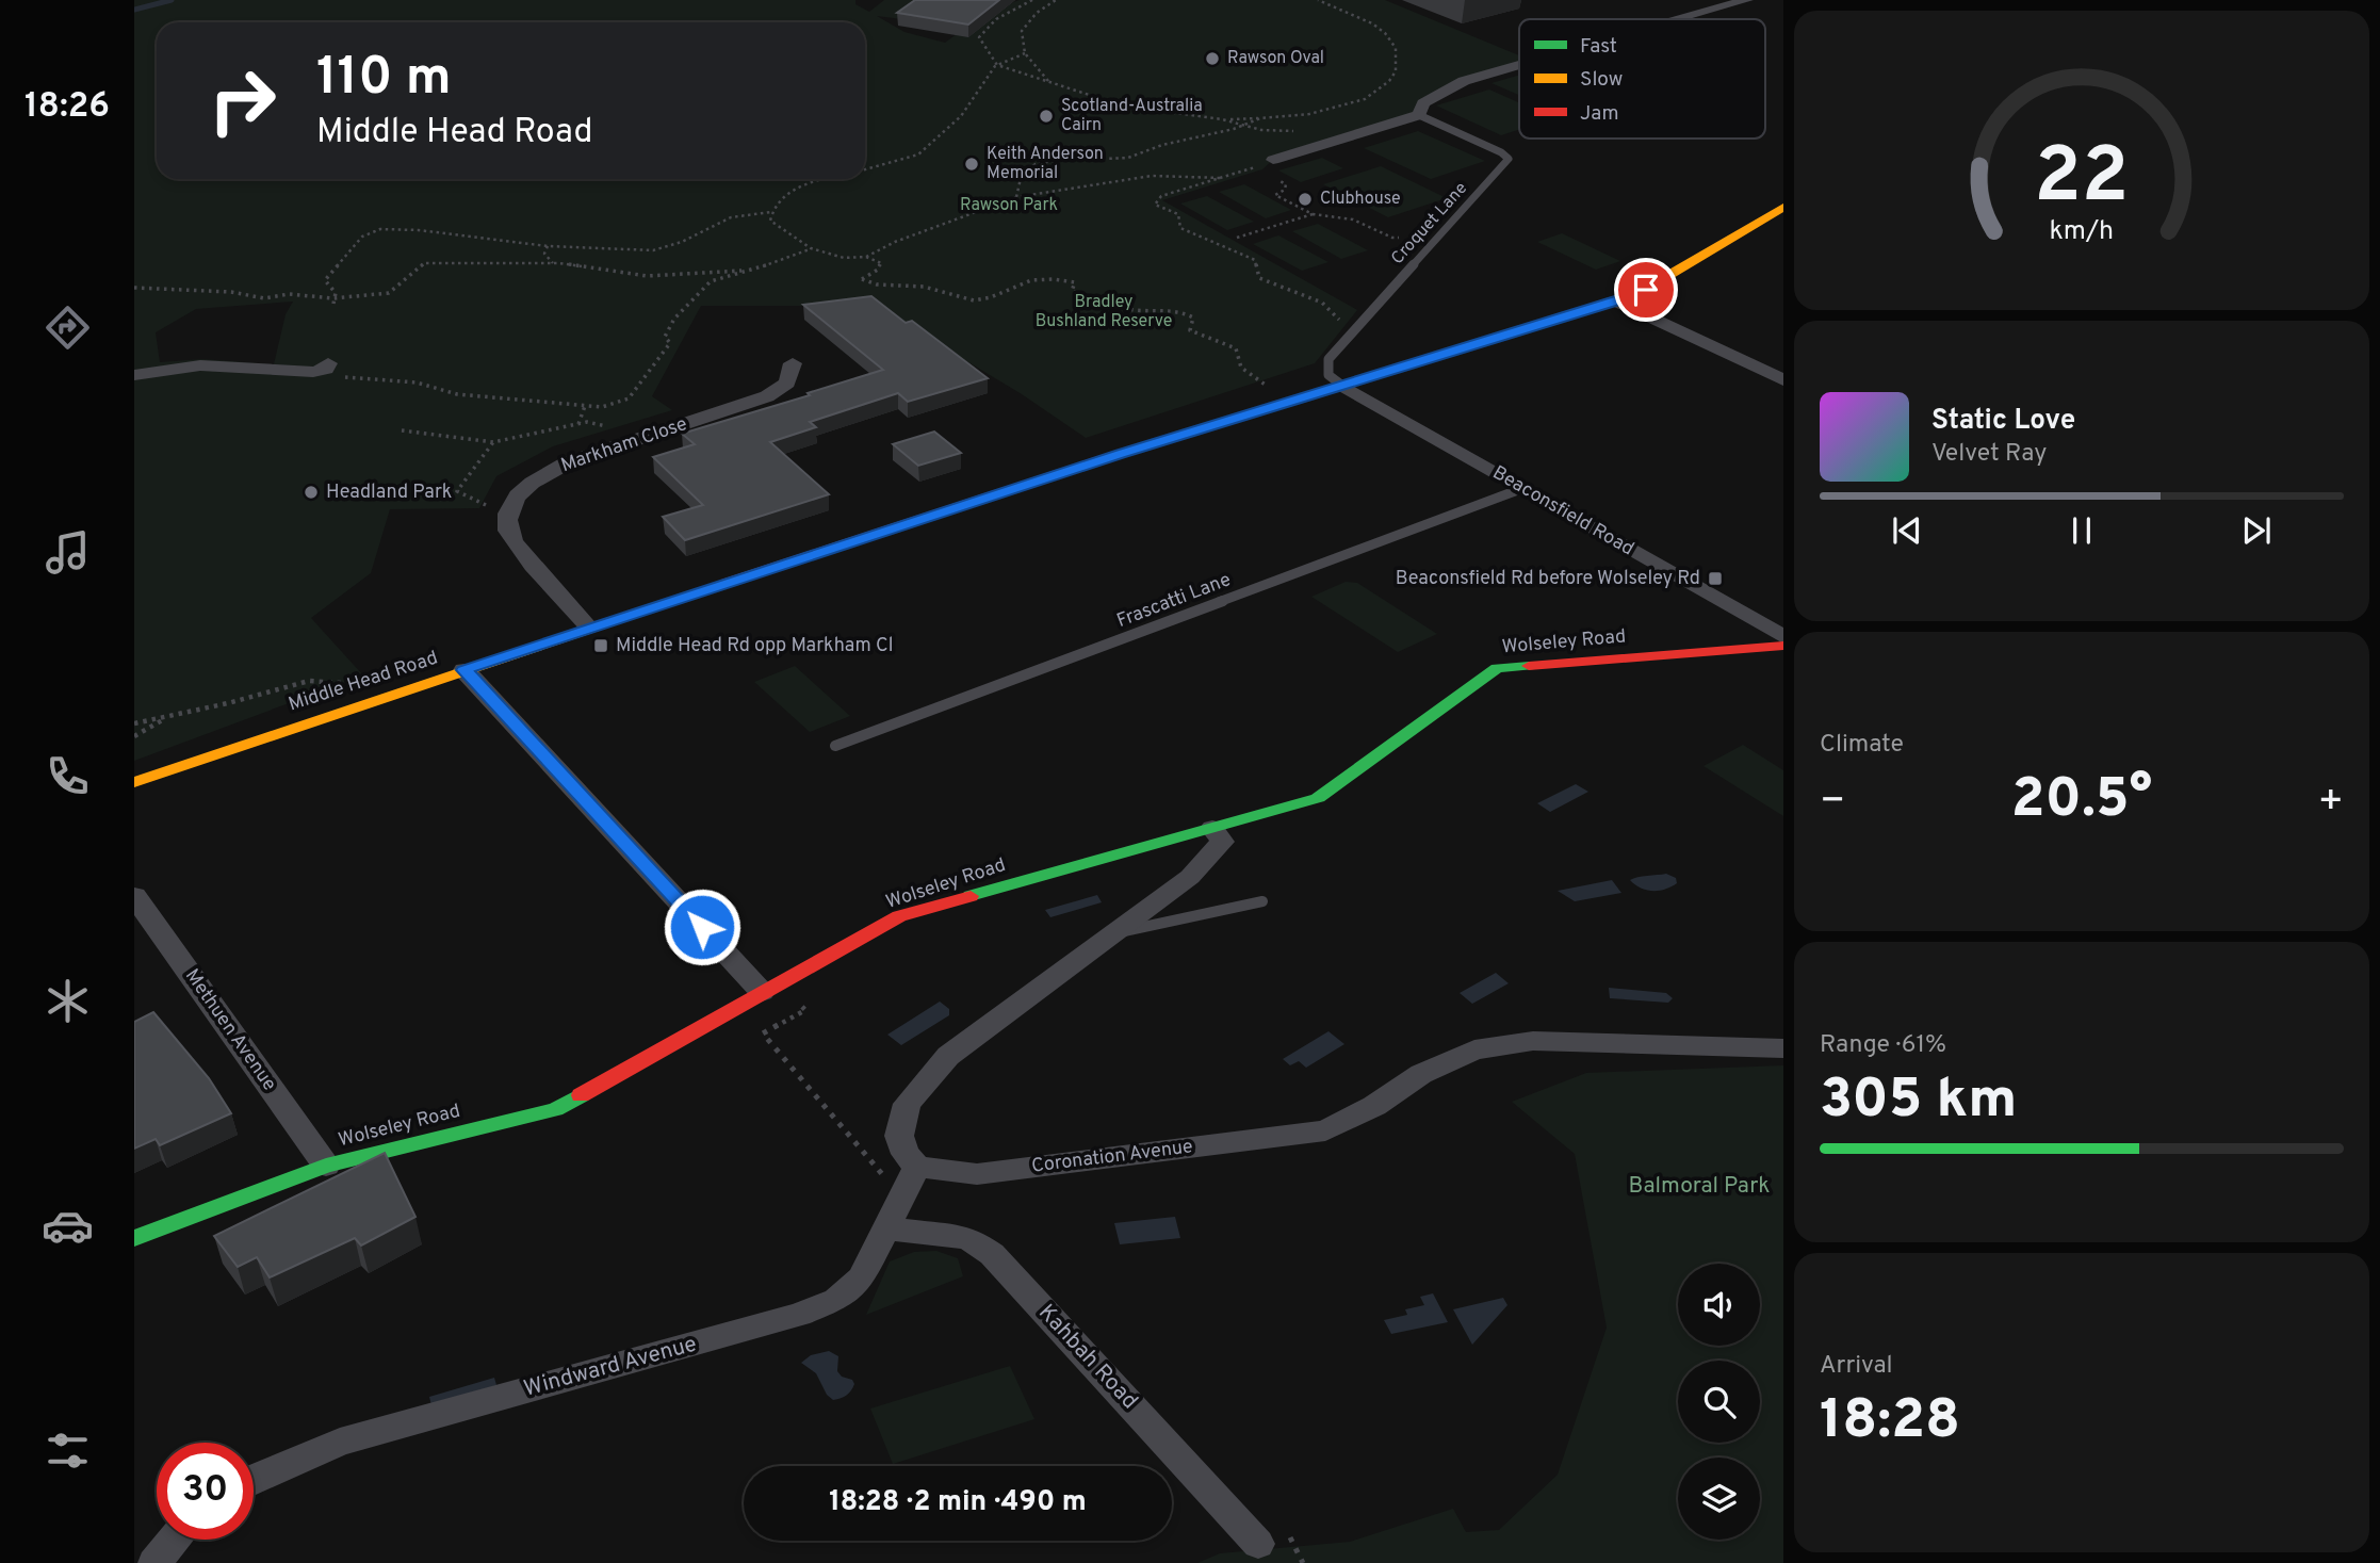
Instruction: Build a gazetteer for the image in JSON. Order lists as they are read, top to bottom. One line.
{"streets":{"street":["Markham Close","Beaconsfield Road","Wolseley Road","Middle Head Road","Methuen Avenue","Coronation Avenue","Kahbah Road","Windward Avenue"],"lane":["Croquet Lane","Frascatti Lane"]},"crossings":[["Croquet Lane","Beaconsfield Road"],["Croquet Lane","Middle Head Road"],["Markham Close","Middle Head Road"],["Beaconsfield Road","Frascatti Lane"],["Beaconsfield Road","Middle Head Road"],["Wolseley Road","Methuen Avenue"],["Coronation Avenue","Windward Avenue"],["Kahbah Road","Windward Avenue"]],"parks":["Rawson Park","Bradley Bushland Reserve","Balmoral Park"],"places":{"other":["Rawson Oval","Scotland-Australia Cairn","Keith Anderson Memorial","Clubhouse","Headland Park"],"transit":["Beaconsfield Rd before Wolseley Rd","Middle Head Rd opp Markham Cl"]},"legend":["Fast","Slow","Jam"],"page":{"tabs":"18:26","turn":["110 m","Middle Head Road"],"song":["Static Love","Velvet Ray"],"tile":["Climate",["Range · 61%","305 km"],["Arrival","18:28"]],"heat":["−","20.5°","+"],"limit":"30","trip":"18:28 · 2 min · 490 m","gauge":["22","km/h"]}}
